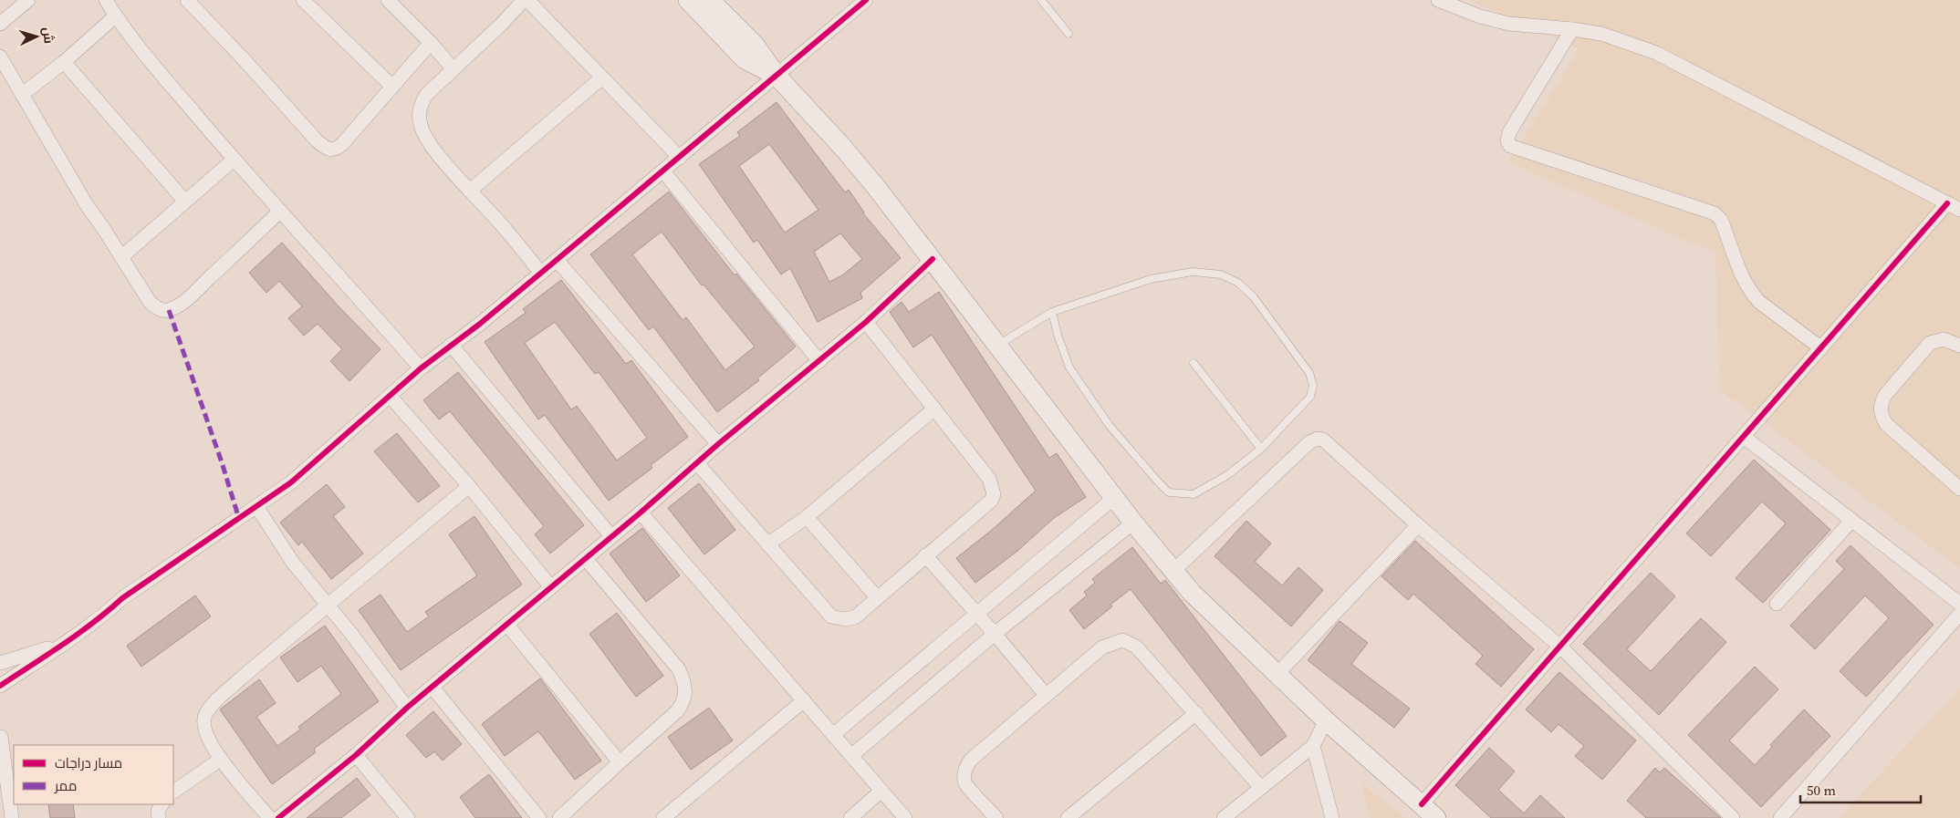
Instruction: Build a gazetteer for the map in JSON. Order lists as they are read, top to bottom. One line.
{"legend":["مسار دراجات","ممر"],"scale_bar":"50 m","north":"right"}
